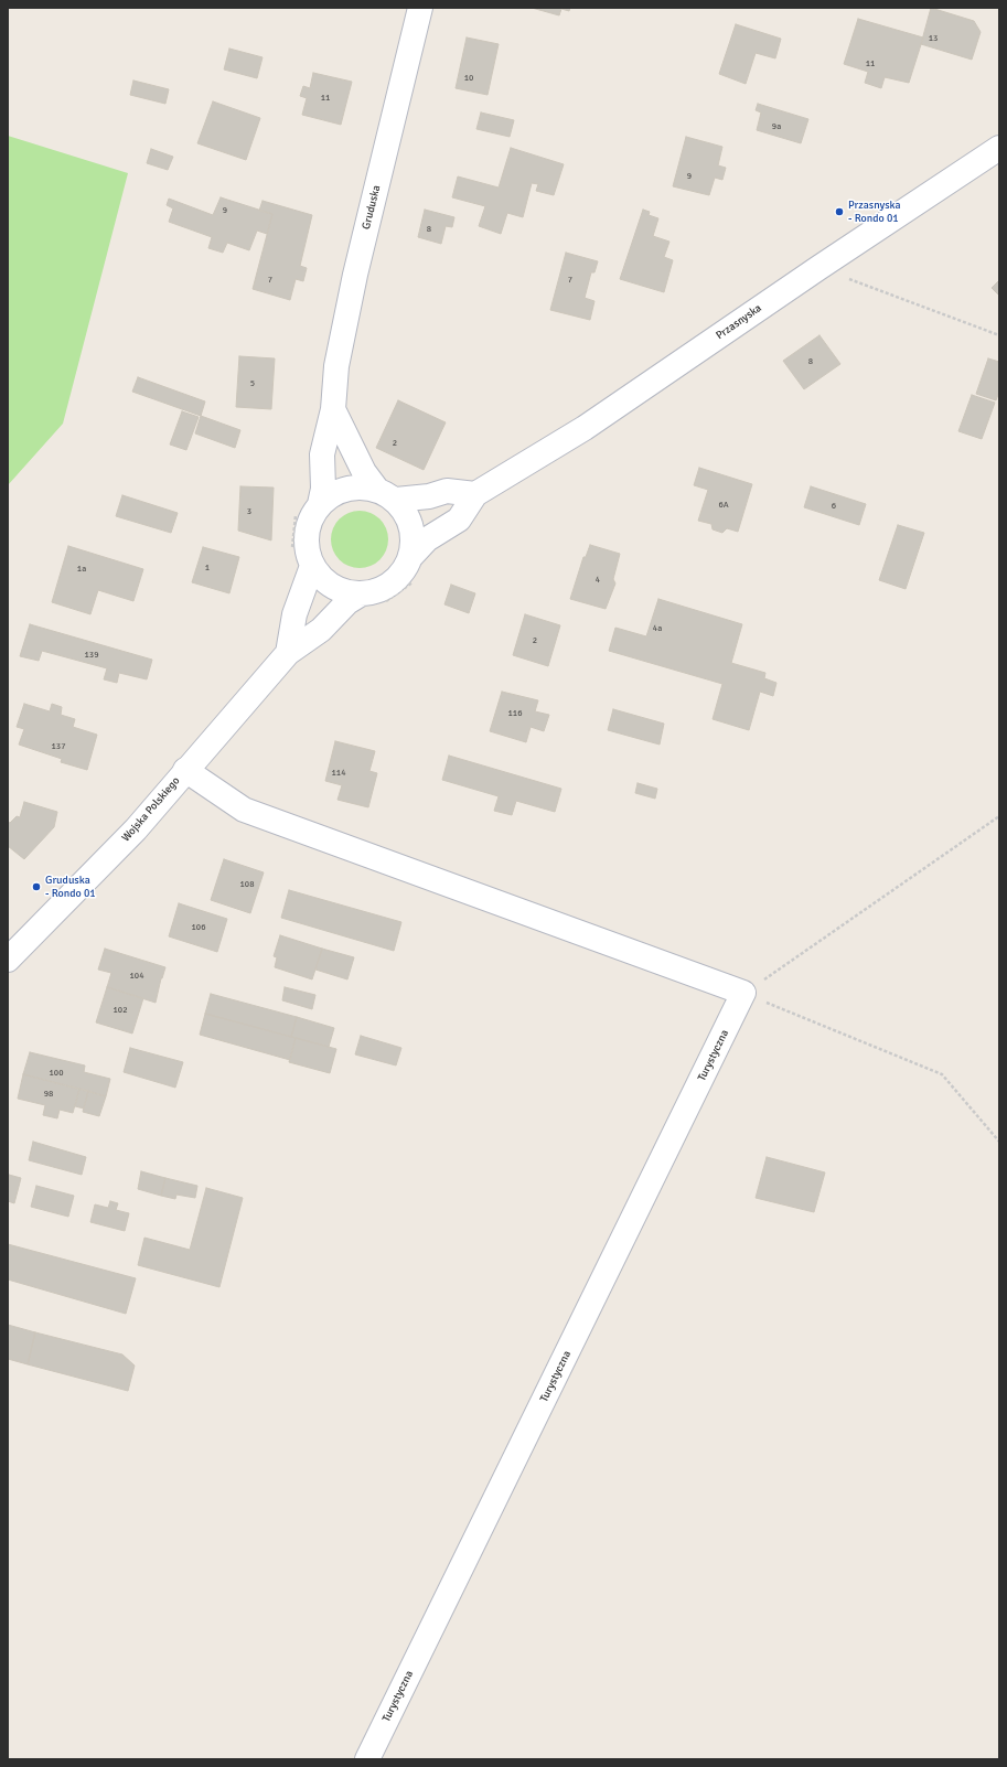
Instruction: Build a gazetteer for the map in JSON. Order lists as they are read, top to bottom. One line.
{"streets":{"main road":["Gruduska","Przasnyska","Wojska Polskiego","Turystyczna"]},"crossings":[["Gruduska","Przasnyska"],["Gruduska","Wojska Polskiego"],["Przasnyska","Wojska Polskiego"]],"places":["Przasnyska - Rondo 01","Gruduska - Rondo 01"],"house_numbers":["13","11","10","11","9a","9","9","8","7","7","8","5","2","6A","6","3","1","1a","4","4a","2","139","116","137","114","108","106","104","102","100","98"]}
